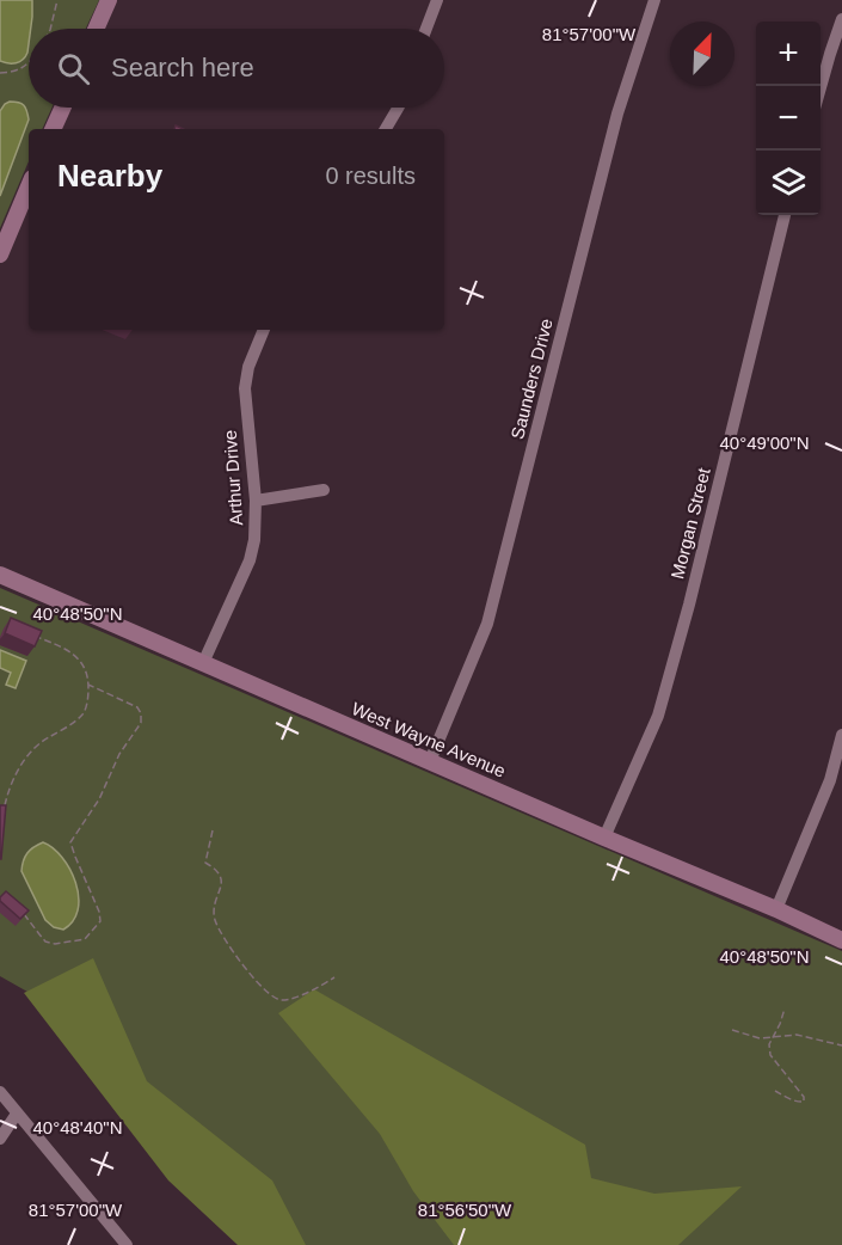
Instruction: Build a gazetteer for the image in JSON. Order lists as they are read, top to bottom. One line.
{"streets":{"street":["Saunders Drive","Arthur Drive","Morgan Street","West Wayne Avenue"]},"crossings":[["Saunders Drive","West Wayne Avenue"],["Arthur Drive","West Wayne Avenue"],["Morgan Street","West Wayne Avenue"]],"north":"top right","page":{"map_buttons":["+","−"],"search":"Search here","heading":["Nearby","0 results"]},"coordinates":["81°57'00\"W","40°49'00\"N","40°48'50\"N","40°48'40\"N","81°56'50\"W"]}
